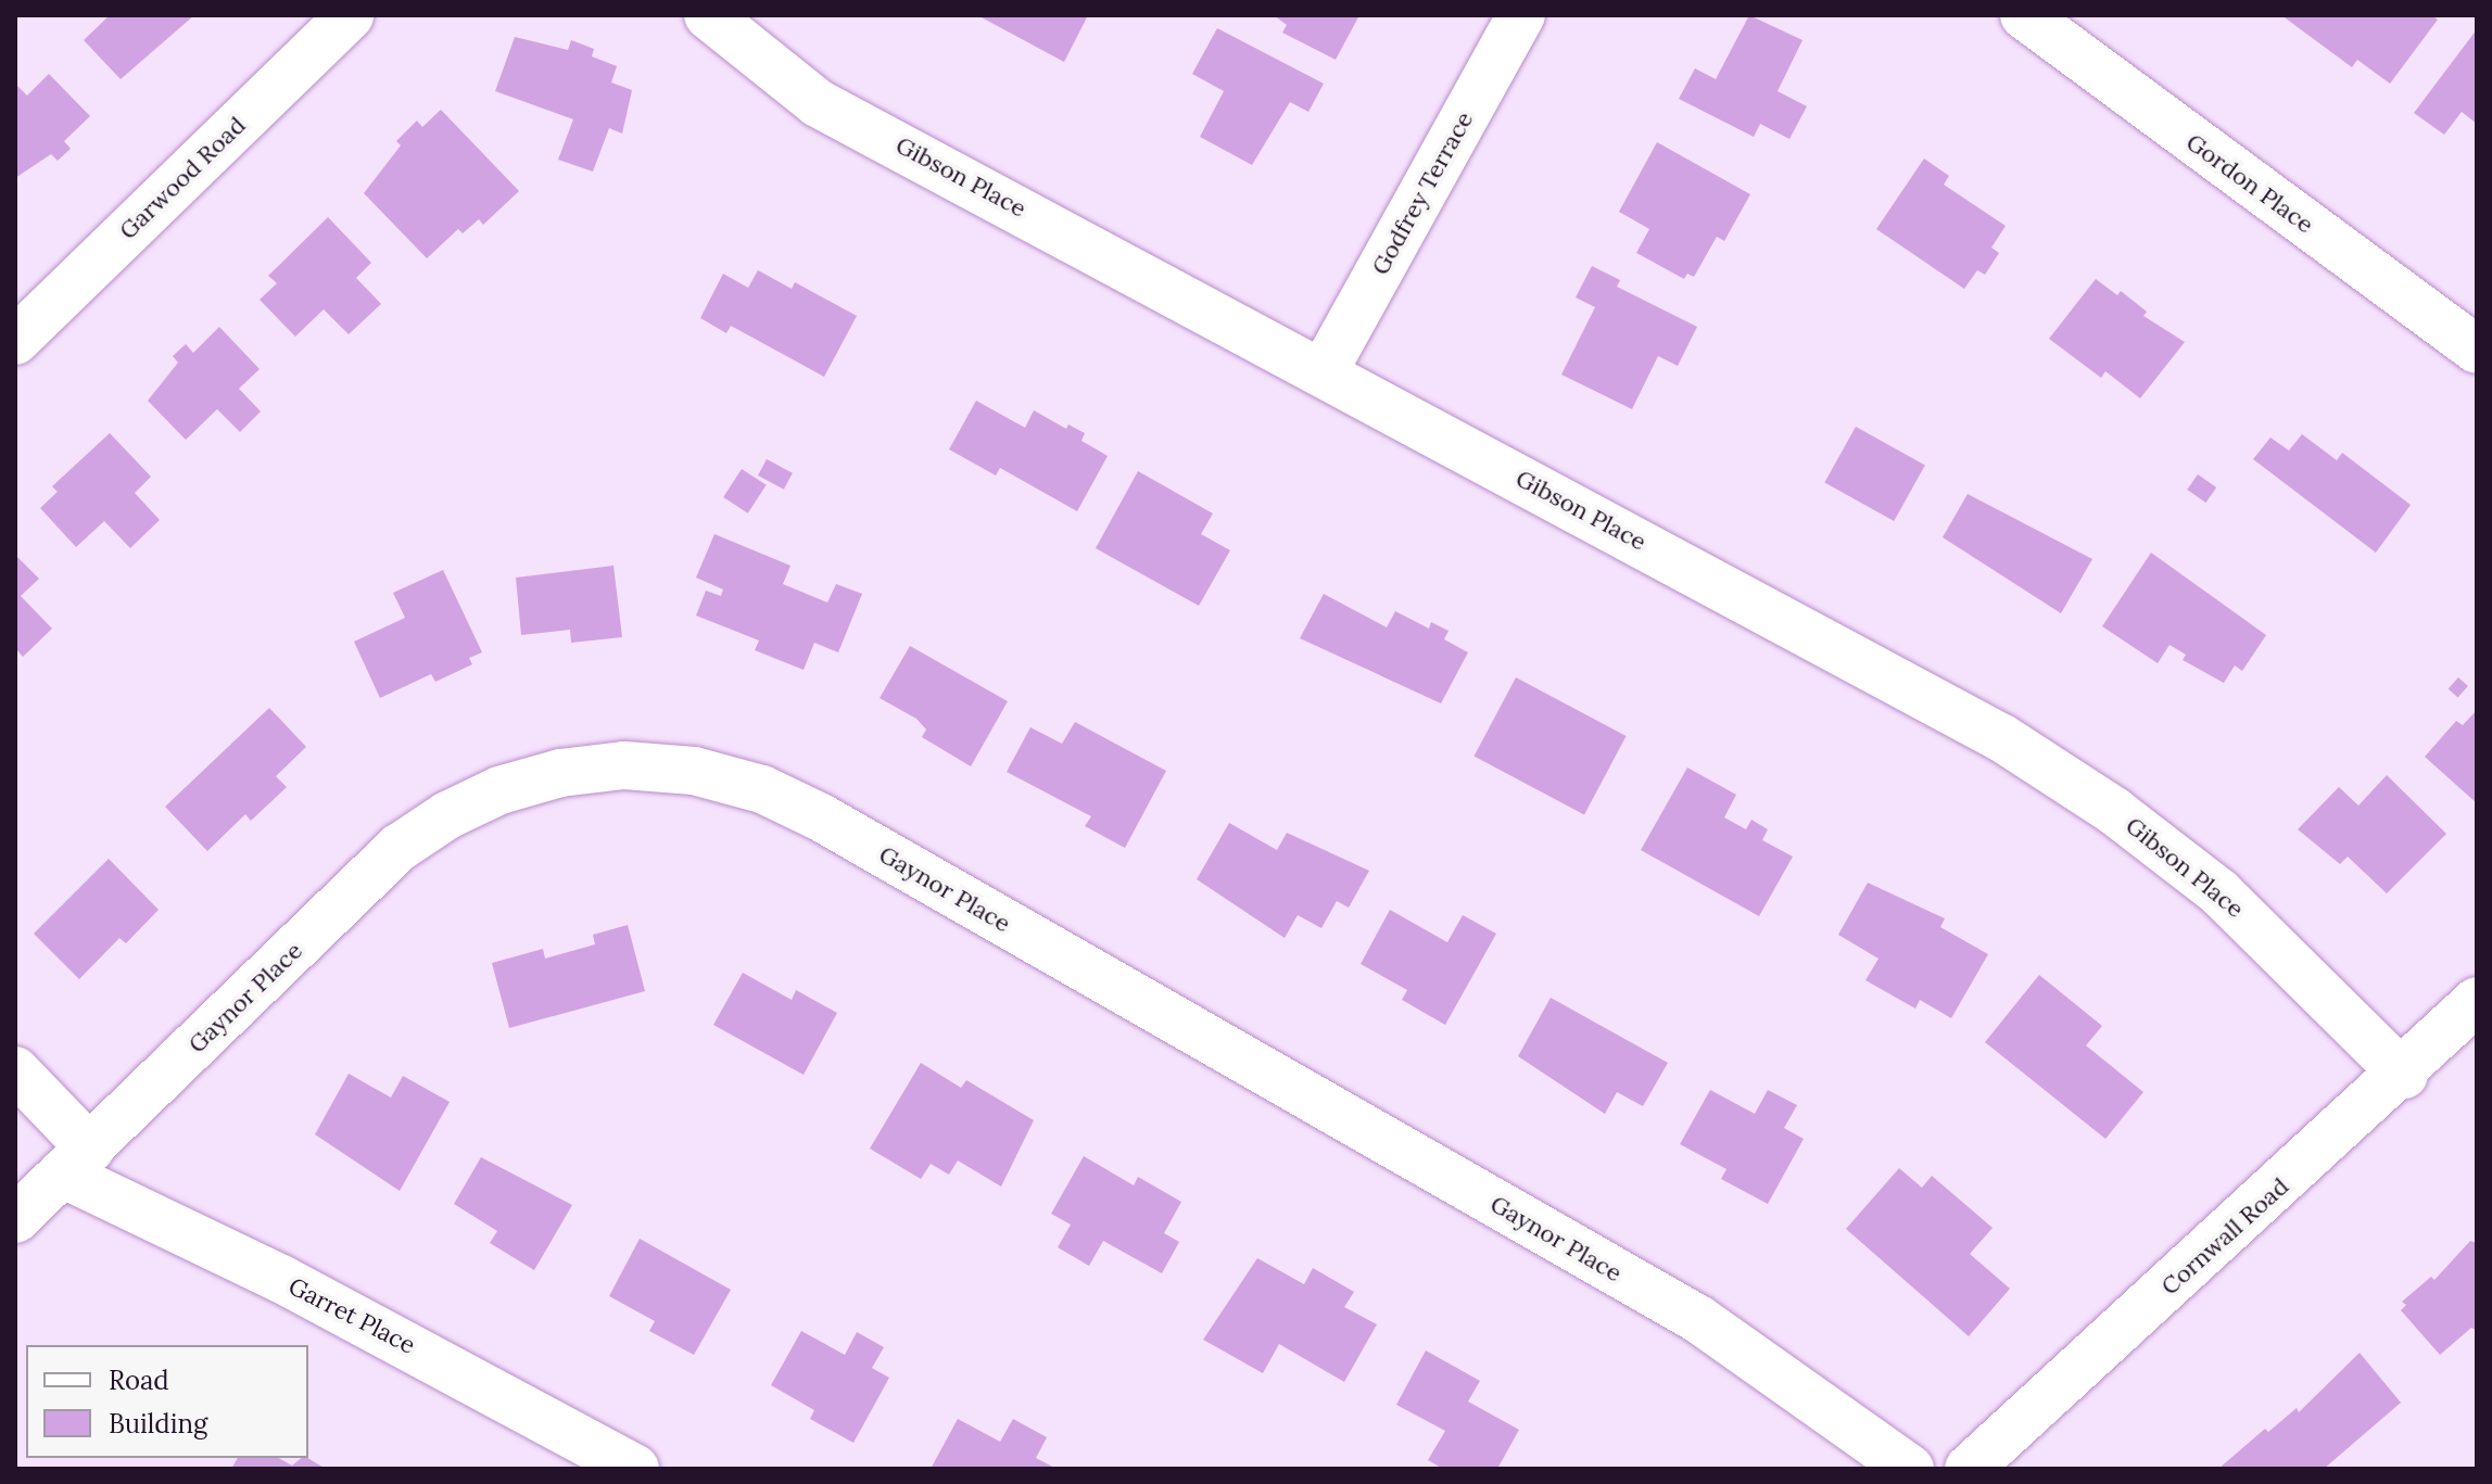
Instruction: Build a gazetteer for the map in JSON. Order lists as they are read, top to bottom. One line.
{"streets":{"street":["Gibson Place","Garwood Road","Gordon Place","Godfrey Terrace","Gaynor Place","Cornwall Road","Garret Place"]},"crossings":[["Gibson Place","Godfrey Terrace"],["Gibson Place","Cornwall Road"],["Gaynor Place","Garret Place"]],"legend":["Road","Building"]}
